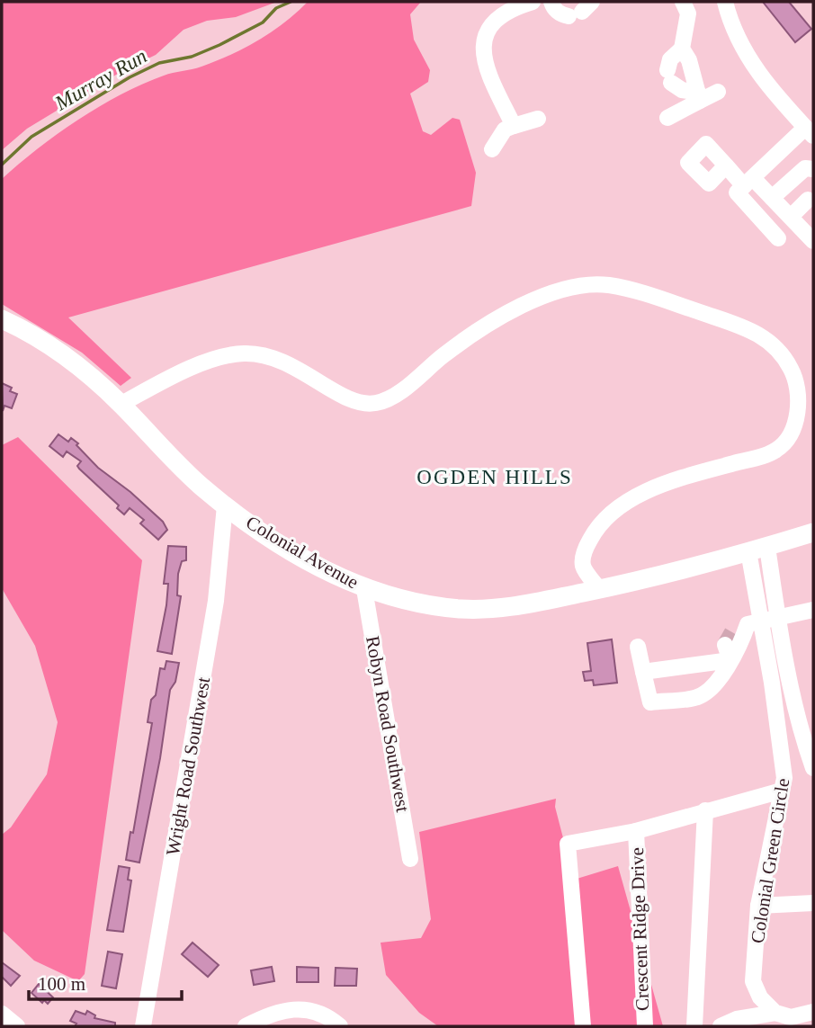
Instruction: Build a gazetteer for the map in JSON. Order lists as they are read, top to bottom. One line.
{"streets":{"main road":["Colonial Avenue"],"street":["Robyn Road Southwest","Wright Road Southwest","Colonial Green Circle","Crescent Ridge Drive"]},"crossings":[["Colonial Avenue","Robyn Road Southwest"],["Colonial Avenue","Wright Road Southwest"],["Colonial Avenue","Colonial Green Circle"]],"districts":["OGDEN HILLS"],"water":["Murray Run"],"scale_bar":"100 m"}
